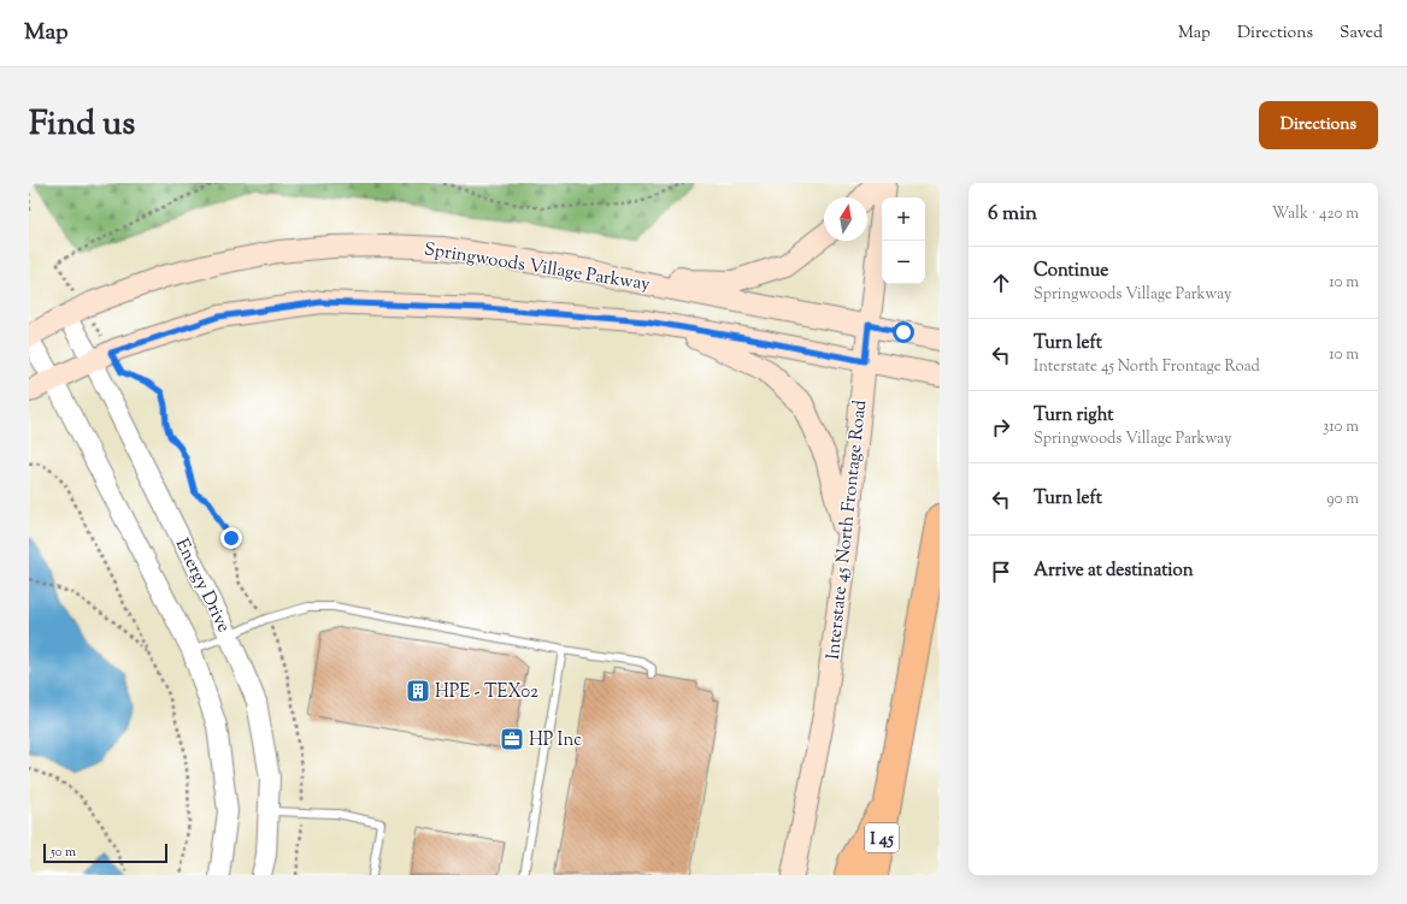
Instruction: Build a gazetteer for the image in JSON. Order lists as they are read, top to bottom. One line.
{"streets":{"highway":["I 45"],"main road":["Springwoods Village Parkway","Interstate 45 North Frontage Road"],"street":["Energy Drive"]},"crossings":[["Springwoods Village Parkway","Interstate 45 North Frontage Road"],["Springwoods Village Parkway","Energy Drive"]],"places":{"building":["HPE - TEX02"],"office":["HP Inc"]},"scale_bar":"50 m","north":"top","page":{"header":"Map","nav":["Map","Directions","Saved"],"title":"Find us","buttons":"Directions","heading":["6 min","Walk · 420 m"],"map_buttons":["+","−"],"list":[["Continue","Springwoods Village Parkway","10 m"],["Turn left","Interstate 45 North Frontage Road","10 m"],["Turn right","Springwoods Village Parkway","310 m"],["Turn left","90 m"],"Arrive at destination"],"scale":"50 m"}}
